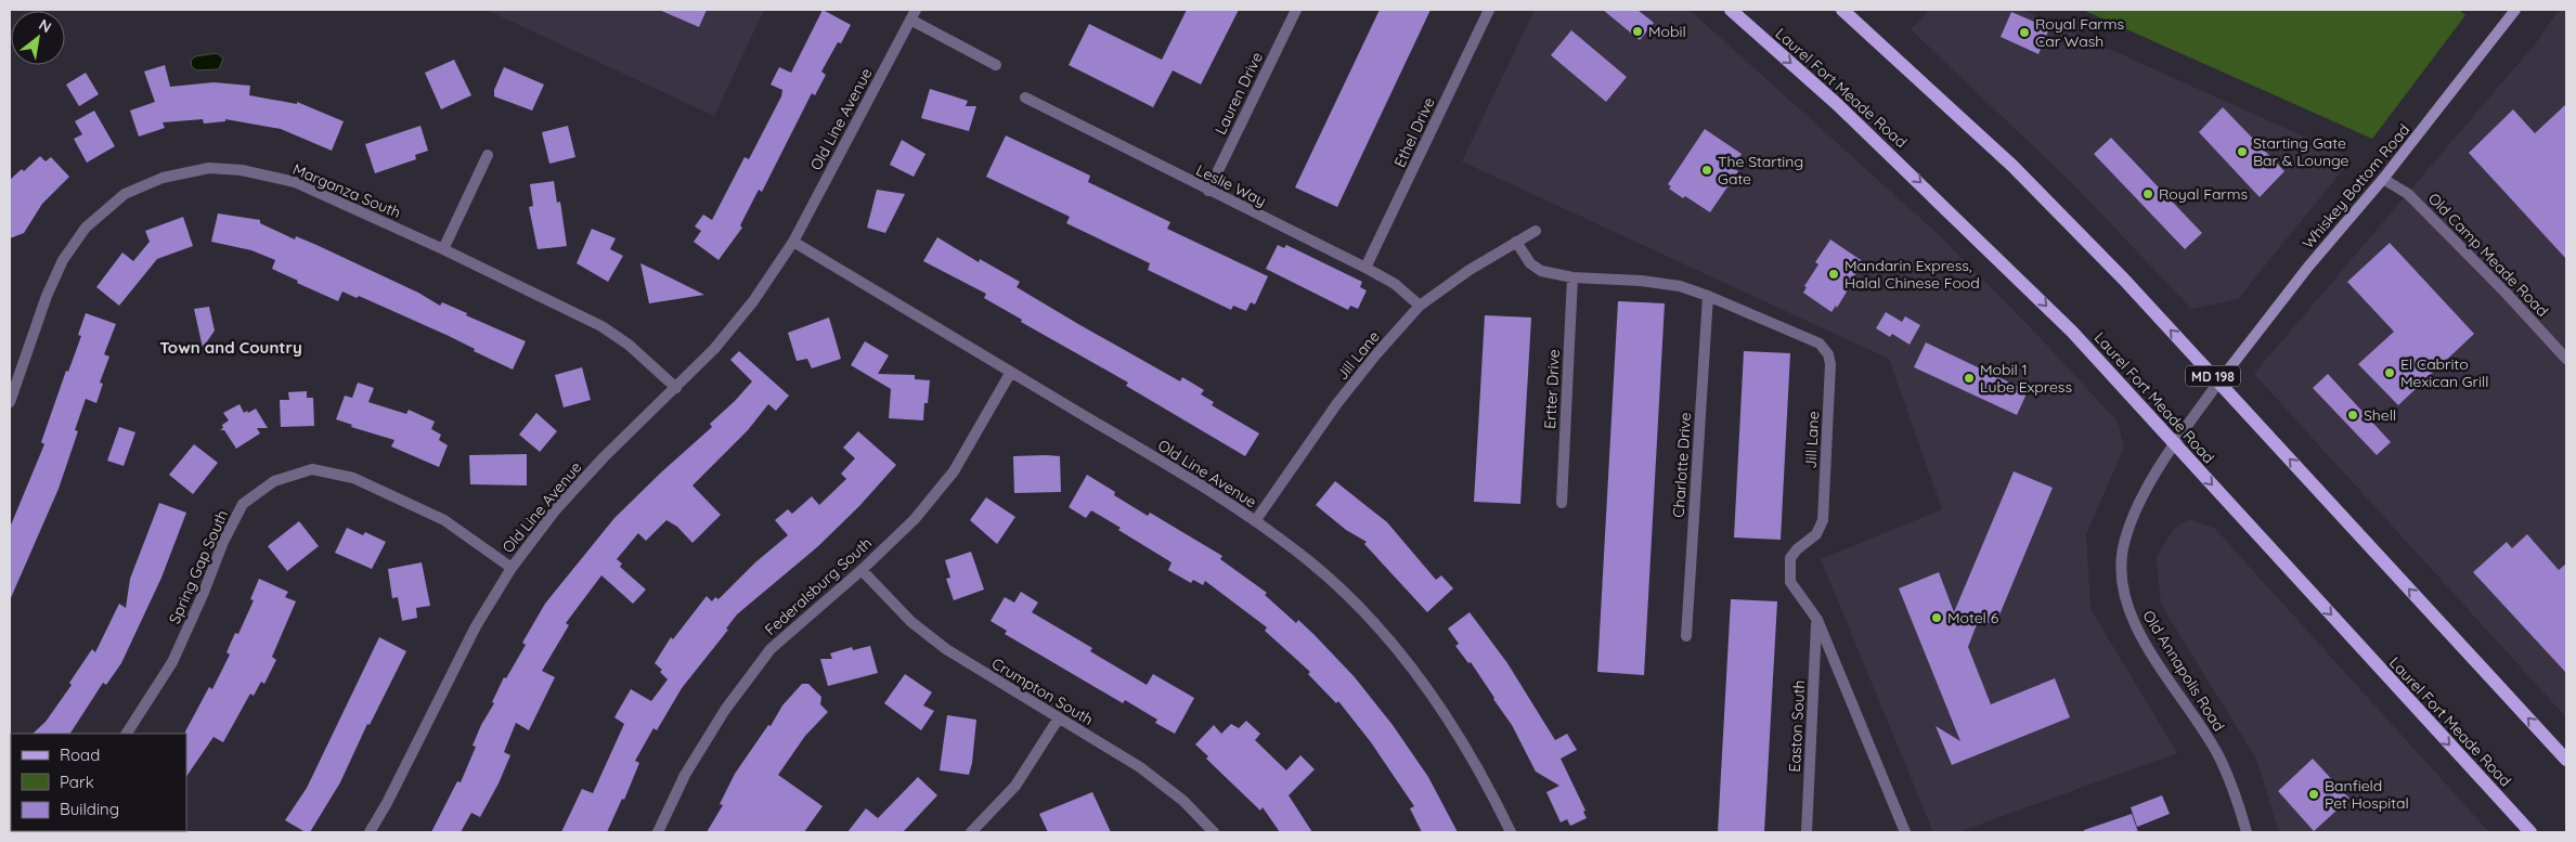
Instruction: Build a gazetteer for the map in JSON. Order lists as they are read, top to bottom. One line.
{"streets":{"main road":["Laurel Fort Meade Road","MD 198"],"street":["Lauren Drive","Old Line Avenue","Ethel Drive","Leslie Way","Whiskey Bottom Road","Marganza South","Old Camp Meade Road","Jill Lane","Ertter Drive","Charlotte Drive","Spring Gap South","Federalsburg South","Old Annapolis Road","Crumpton South","Easton South"]},"crossings":[["Laurel Fort Meade Road","Old Annapolis Road"],["Lauren Drive","Leslie Way"],["Old Line Avenue","Marganza South"],["Old Line Avenue","Jill Lane"],["Old Line Avenue","Spring Gap South"],["Old Line Avenue","Federalsburg South"],["Ethel Drive","Leslie Way"],["Leslie Way","Jill Lane"],["Whiskey Bottom Road","Old Camp Meade Road"],["Whiskey Bottom Road","MD 198"],["Whiskey Bottom Road","Old Annapolis Road"],["Jill Lane","Ertter Drive"],["Jill Lane","Charlotte Drive"],["Jill Lane","Easton South"],["MD 198","Old Annapolis Road"],["Federalsburg South","Crumpton South"]],"districts":["Town and Country"],"places":["Mobil","Royal Farms Car Wash","Starting Gate Bar & Lounge","The Starting Gate","Royal Farms","Mandarin Express, Halal Chinese Food","El Cabrito Mexican Grill","Mobil 1 Lube Express","Shell","Motel 6","Banfield Pet Hospital"],"legend":["Road","Park","Building"],"north":"top right"}
